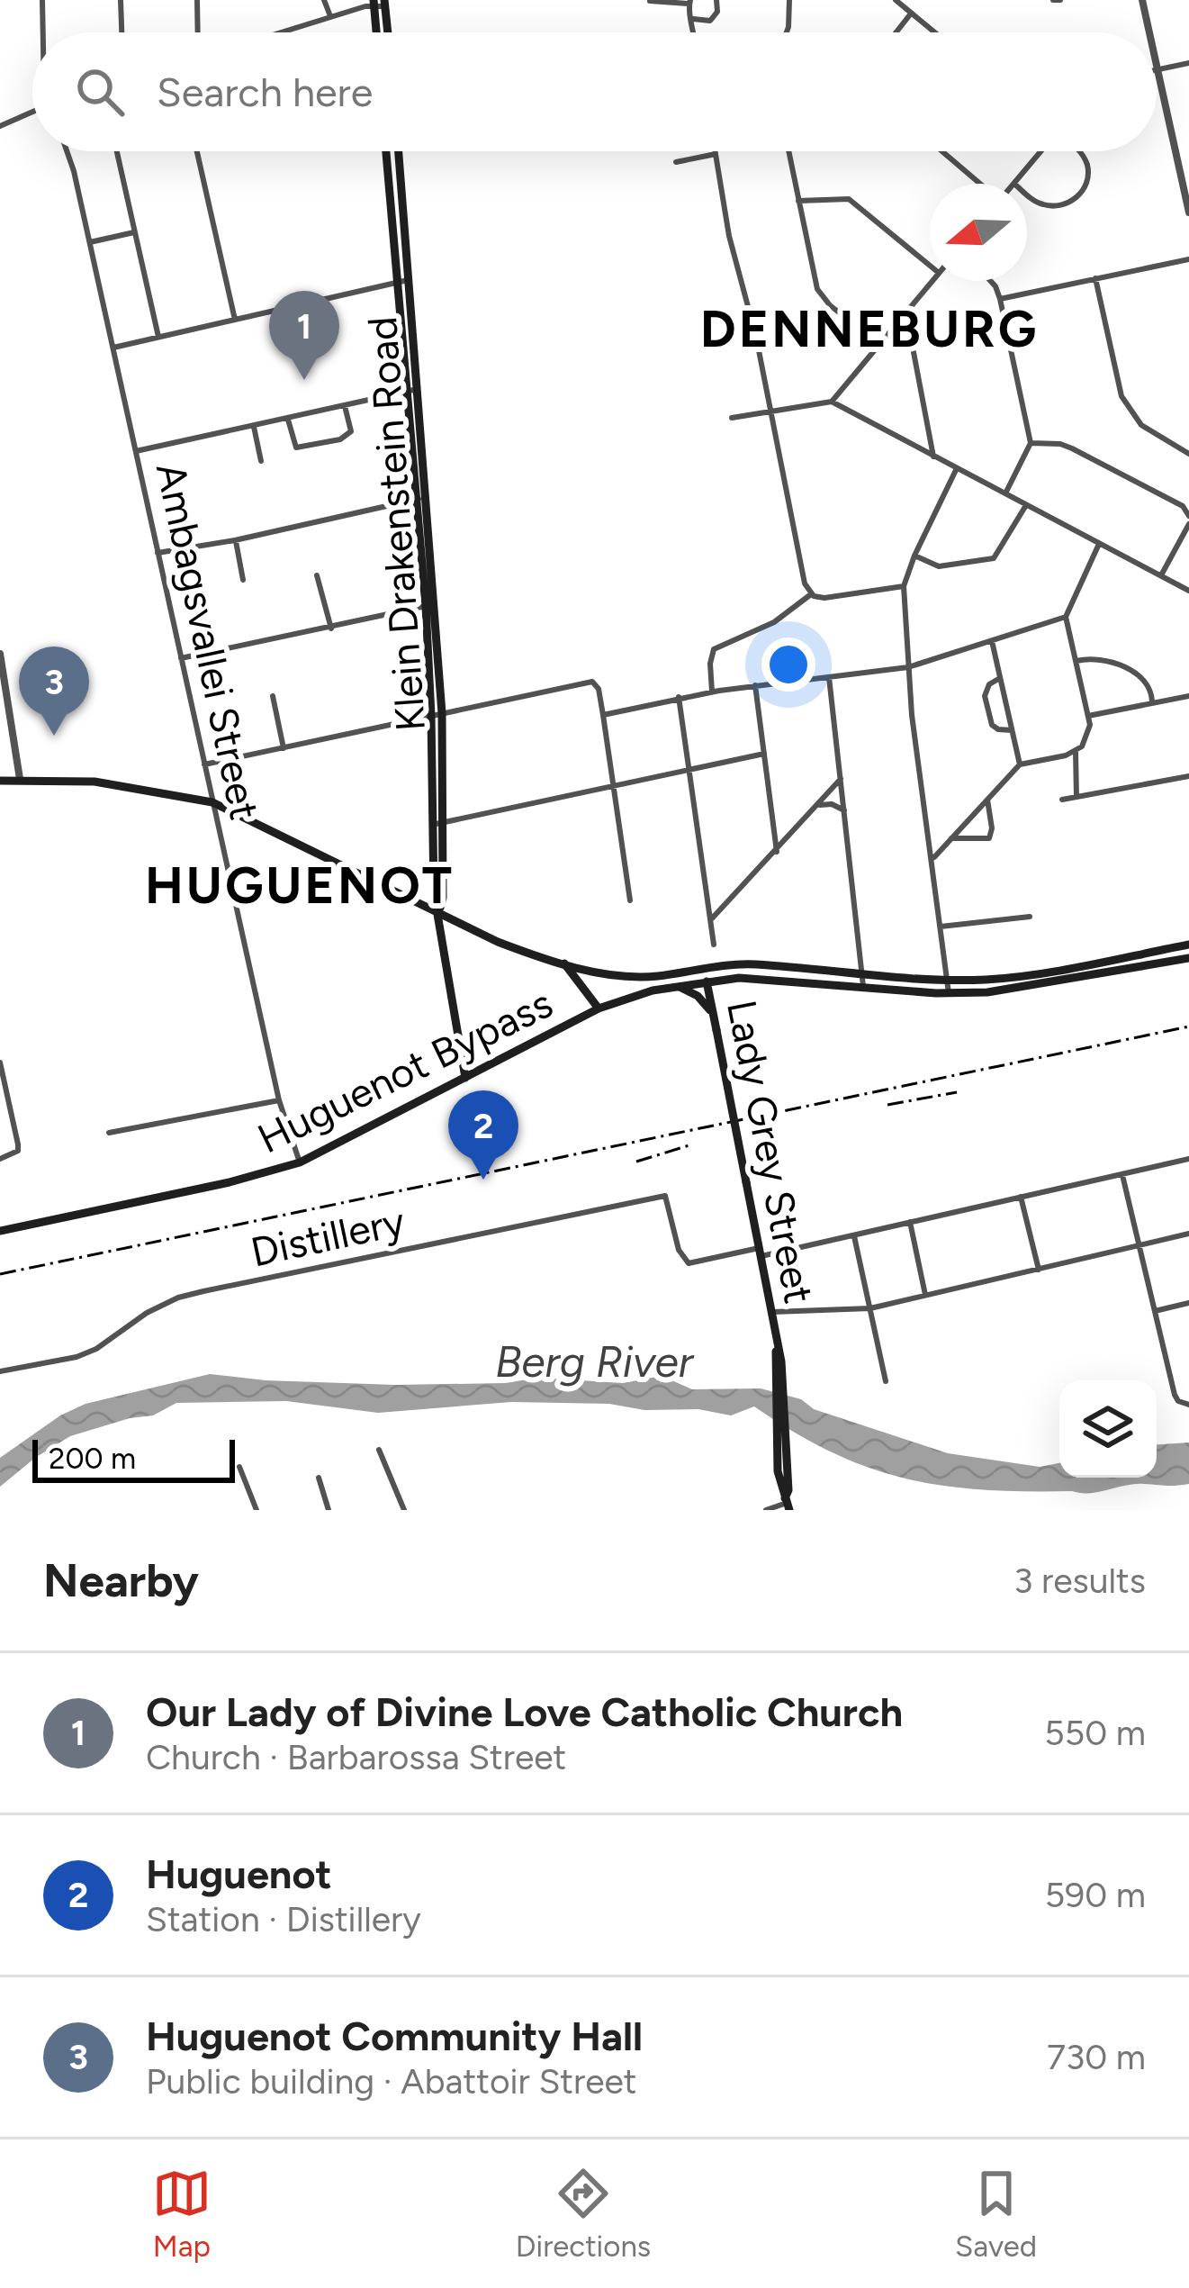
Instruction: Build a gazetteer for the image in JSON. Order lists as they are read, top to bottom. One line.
{"streets":{"main road":["Klein Drakenstein Road","Huguenot Bypass","Lady Grey Street"],"street":["Ambagsvallei Street","Distillery"]},"crossings":[["Klein Drakenstein Road","Huguenot Bypass"],["Ambagsvallei Street","Huguenot Bypass"],["Huguenot Bypass","Lady Grey Street"],["Lady Grey Street","Distillery"]],"districts":["DENNEBURG","HUGUENOT"],"water":["Berg River"],"scale_bar":"200 m","north":"left","page":{"search":"Search here","pins":["1","3","2"],"scale":"200 m","heading":["Nearby","3 results"],"list":[{"mark":"1","name":"Our Lady of Divine Love Catholic Church","note":"Church · Barbarossa Street","value":"550 m"},{"mark":"2","name":"Huguenot","note":"Station · Distillery","value":"590 m"},{"mark":"3","name":"Huguenot Community Hall","note":"Public building · Abattoir Street","value":"730 m"}],"nav":["Map","Directions","Saved"]}}
